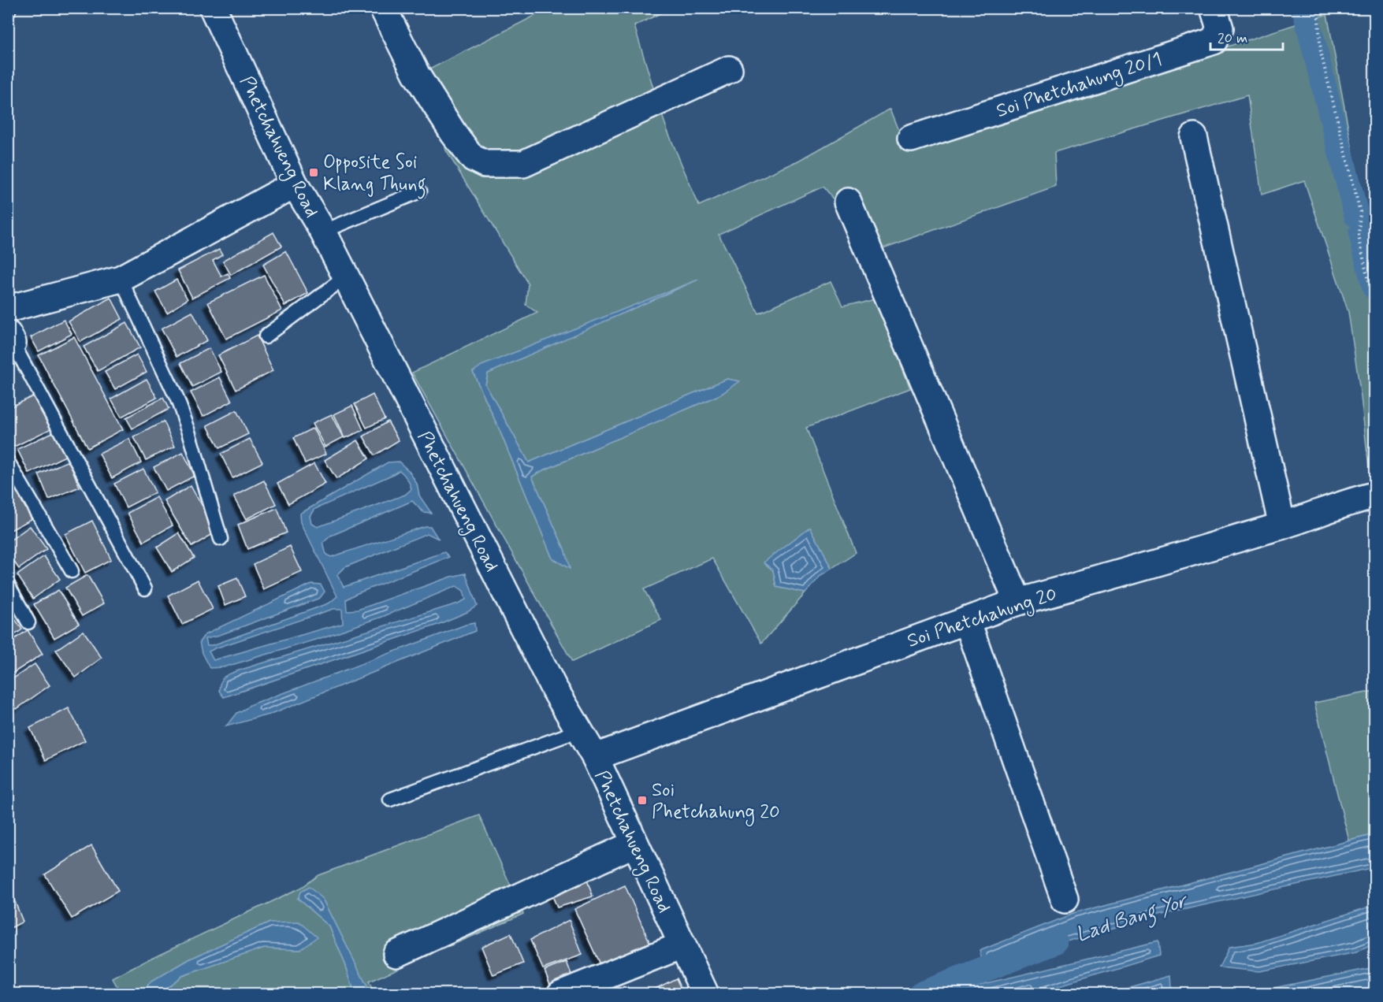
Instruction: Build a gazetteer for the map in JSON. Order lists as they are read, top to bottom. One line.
{"streets":{"street":["Soi Phetchahung 20/1","Phetchahueng Road","Soi Phetchahung 20"]},"crossings":[["Phetchahueng Road","Soi Phetchahung 20"]],"water":["Lad Bang Yor"],"places":{"transit":["Opposite Soi Klang Thung","Soi Phetchahung 20"]},"scale_bar":"20 m"}
